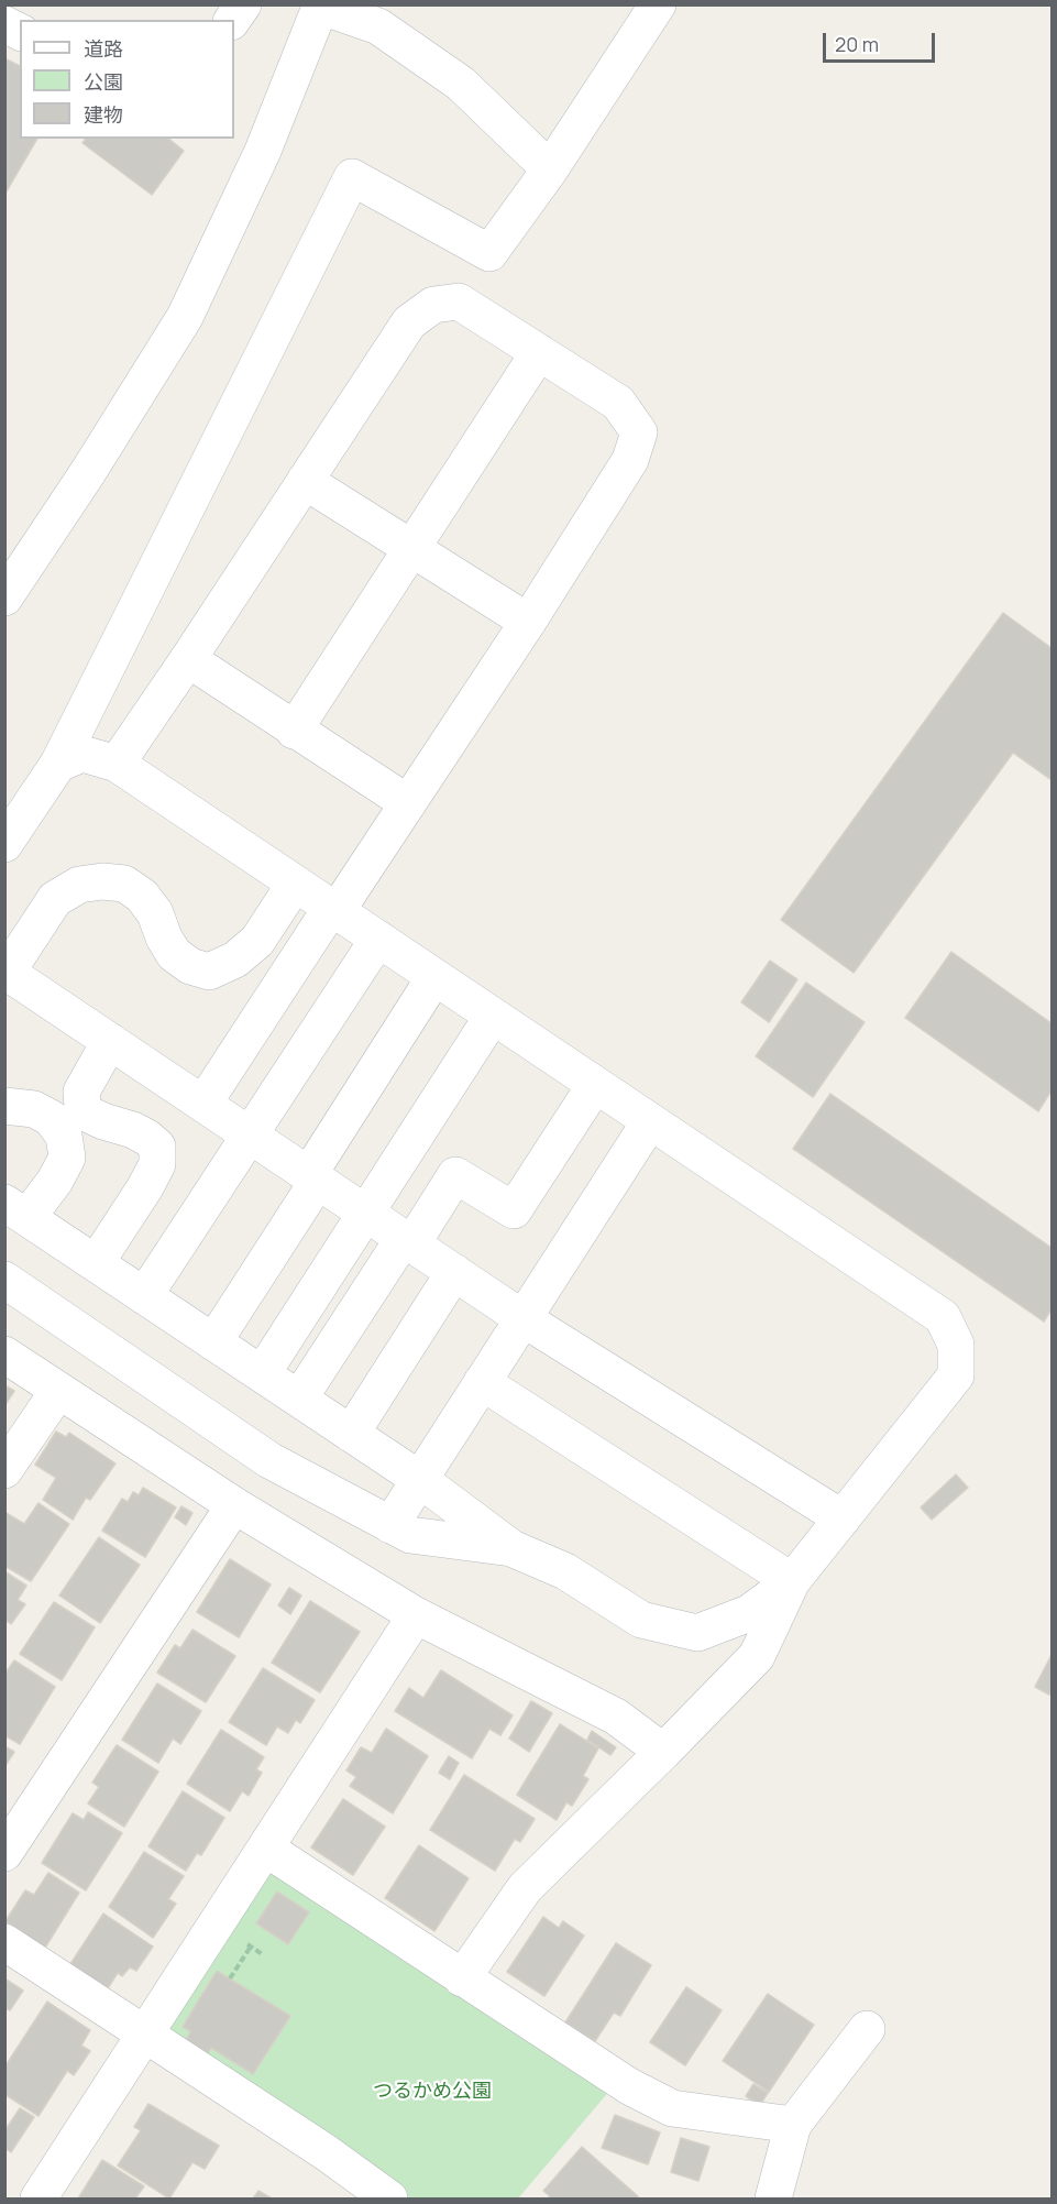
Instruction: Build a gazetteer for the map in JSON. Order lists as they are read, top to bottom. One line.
{"parks":["つるかめ公園"],"legend":["道路","公園","建物"],"scale_bar":"20 m"}
